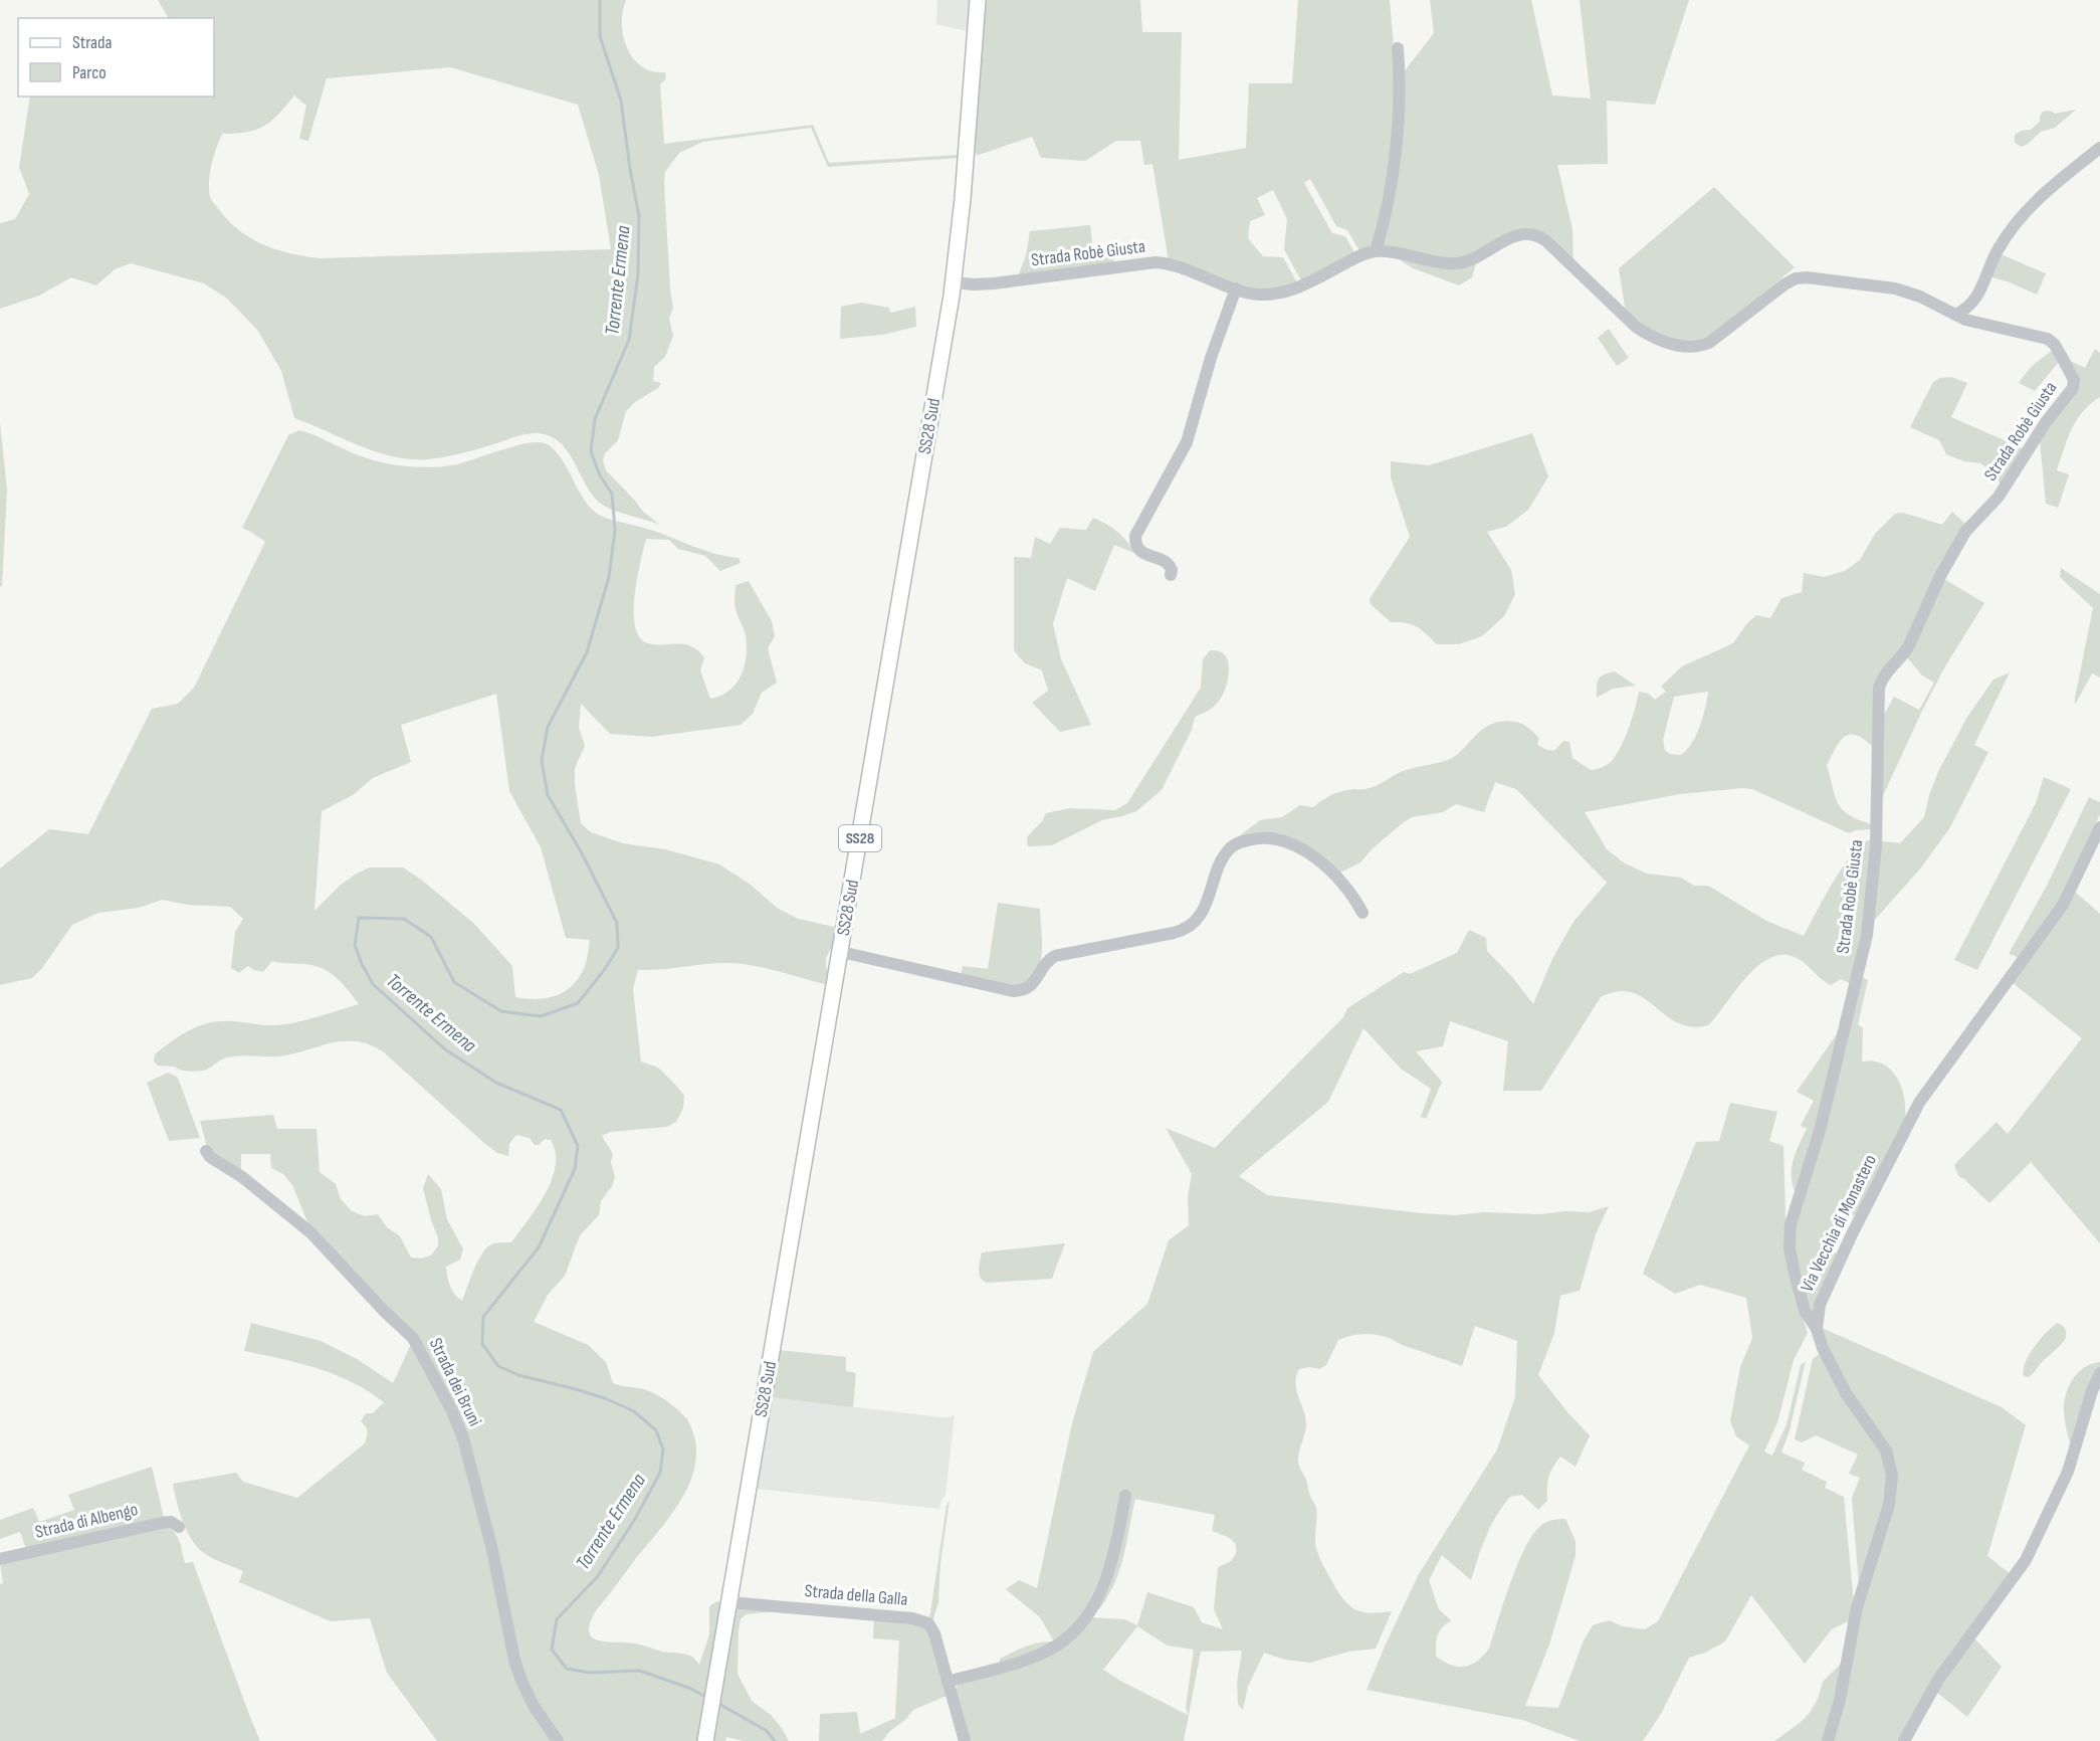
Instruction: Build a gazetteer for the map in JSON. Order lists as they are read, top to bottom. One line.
{"streets":{"main road":["SS28 Sud","SS28"],"street":["Strada Robè Giusta","Via Vecchia di Monastero","Strada dei Bruni","Strada di Albengo","Strada della Galla"]},"crossings":[["Strada Robè Giusta","SS28 Sud"],["Strada Robè Giusta","Via Vecchia di Monastero"],["SS28 Sud","Strada della Galla"]],"water":["Torrente Ermena"],"legend":["Strada","Parco"]}
